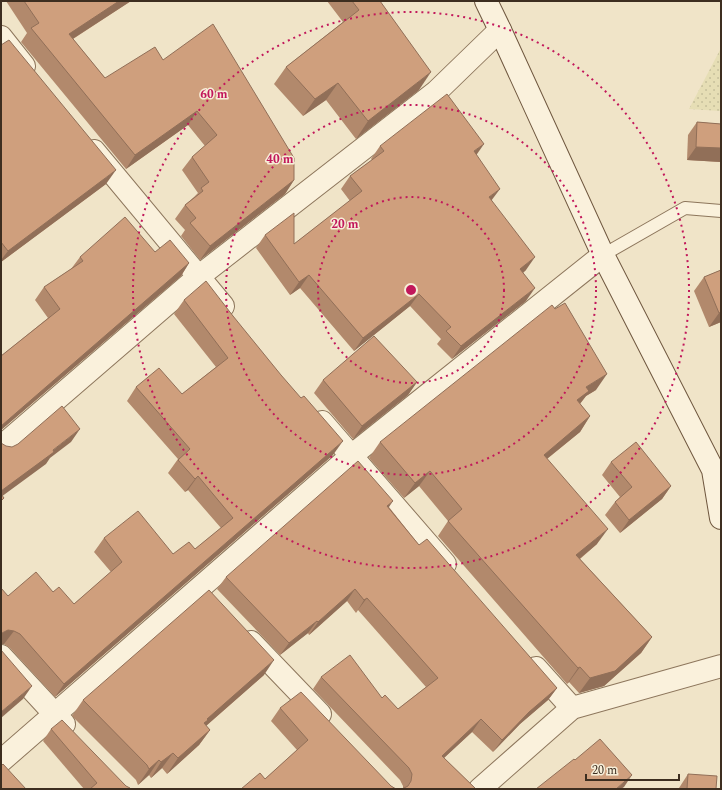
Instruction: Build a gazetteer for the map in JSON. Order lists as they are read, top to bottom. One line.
{"scale_bar":"20 m","rings":["60 m","40 m","20 m"]}
